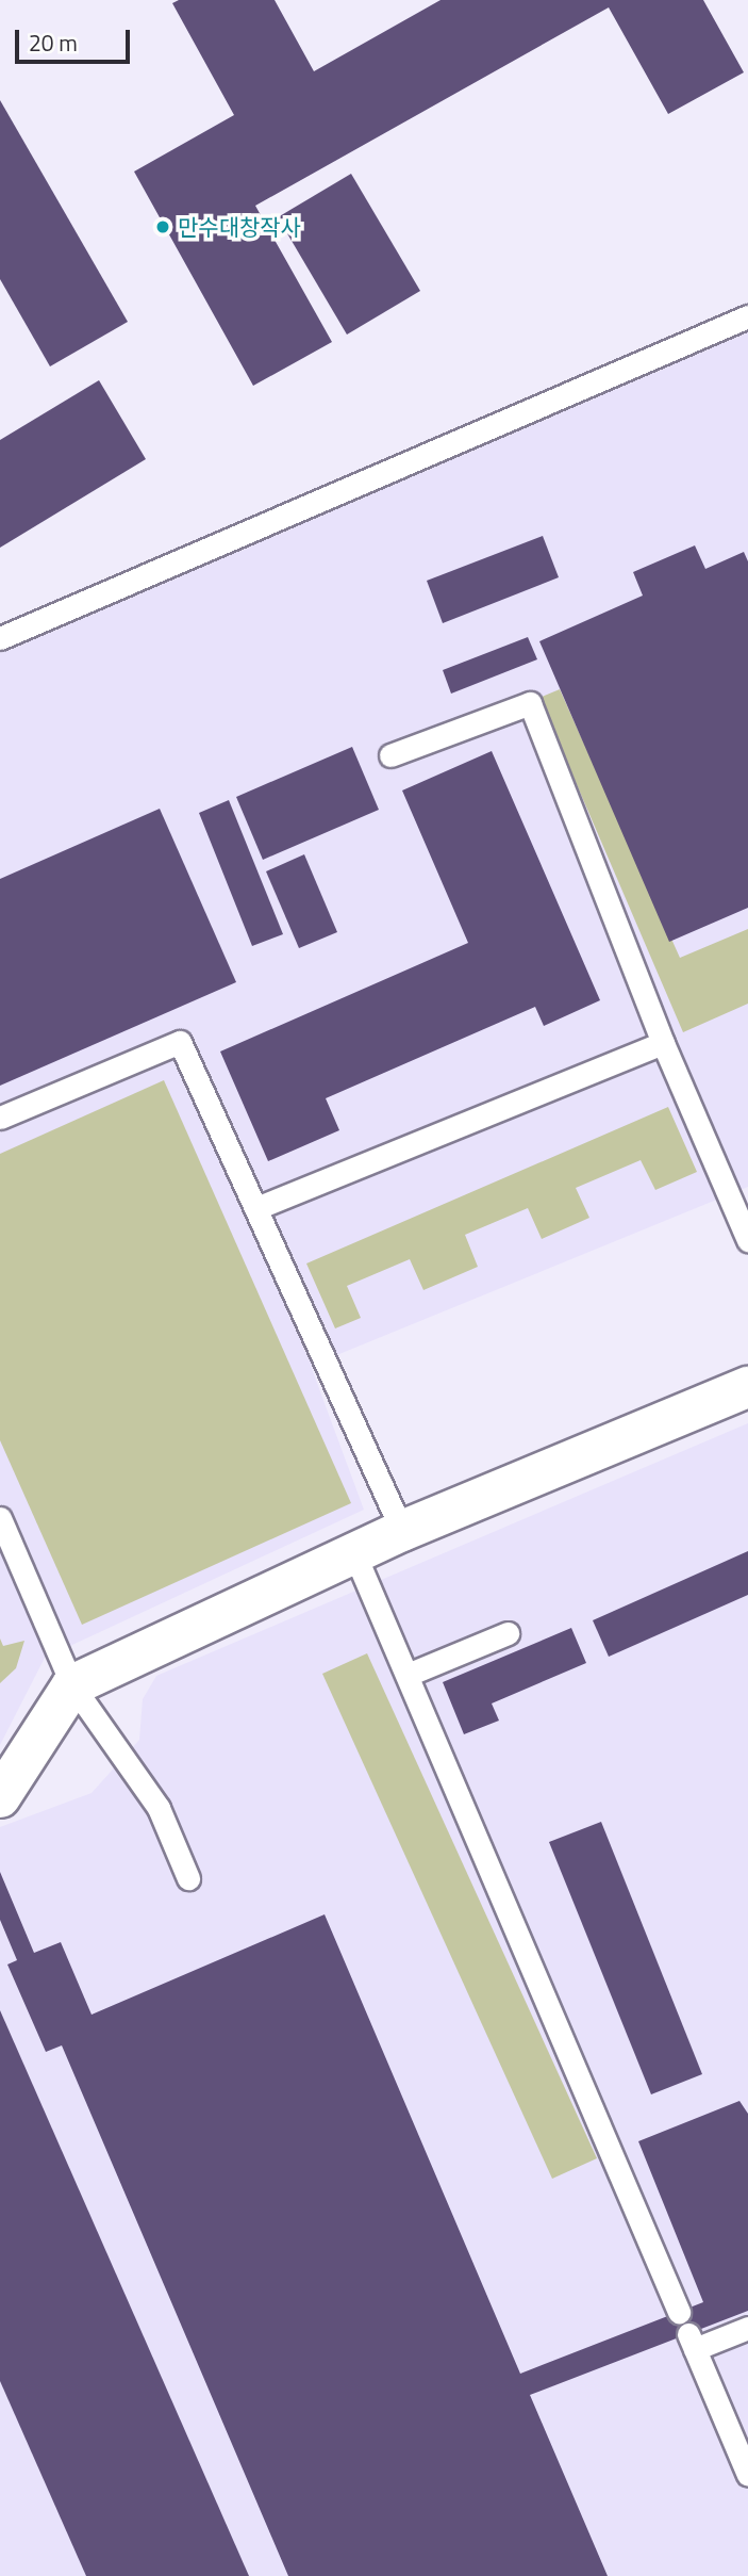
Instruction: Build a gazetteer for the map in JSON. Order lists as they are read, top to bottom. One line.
{"places":["만수대창작사"],"scale_bar":"20 m"}
